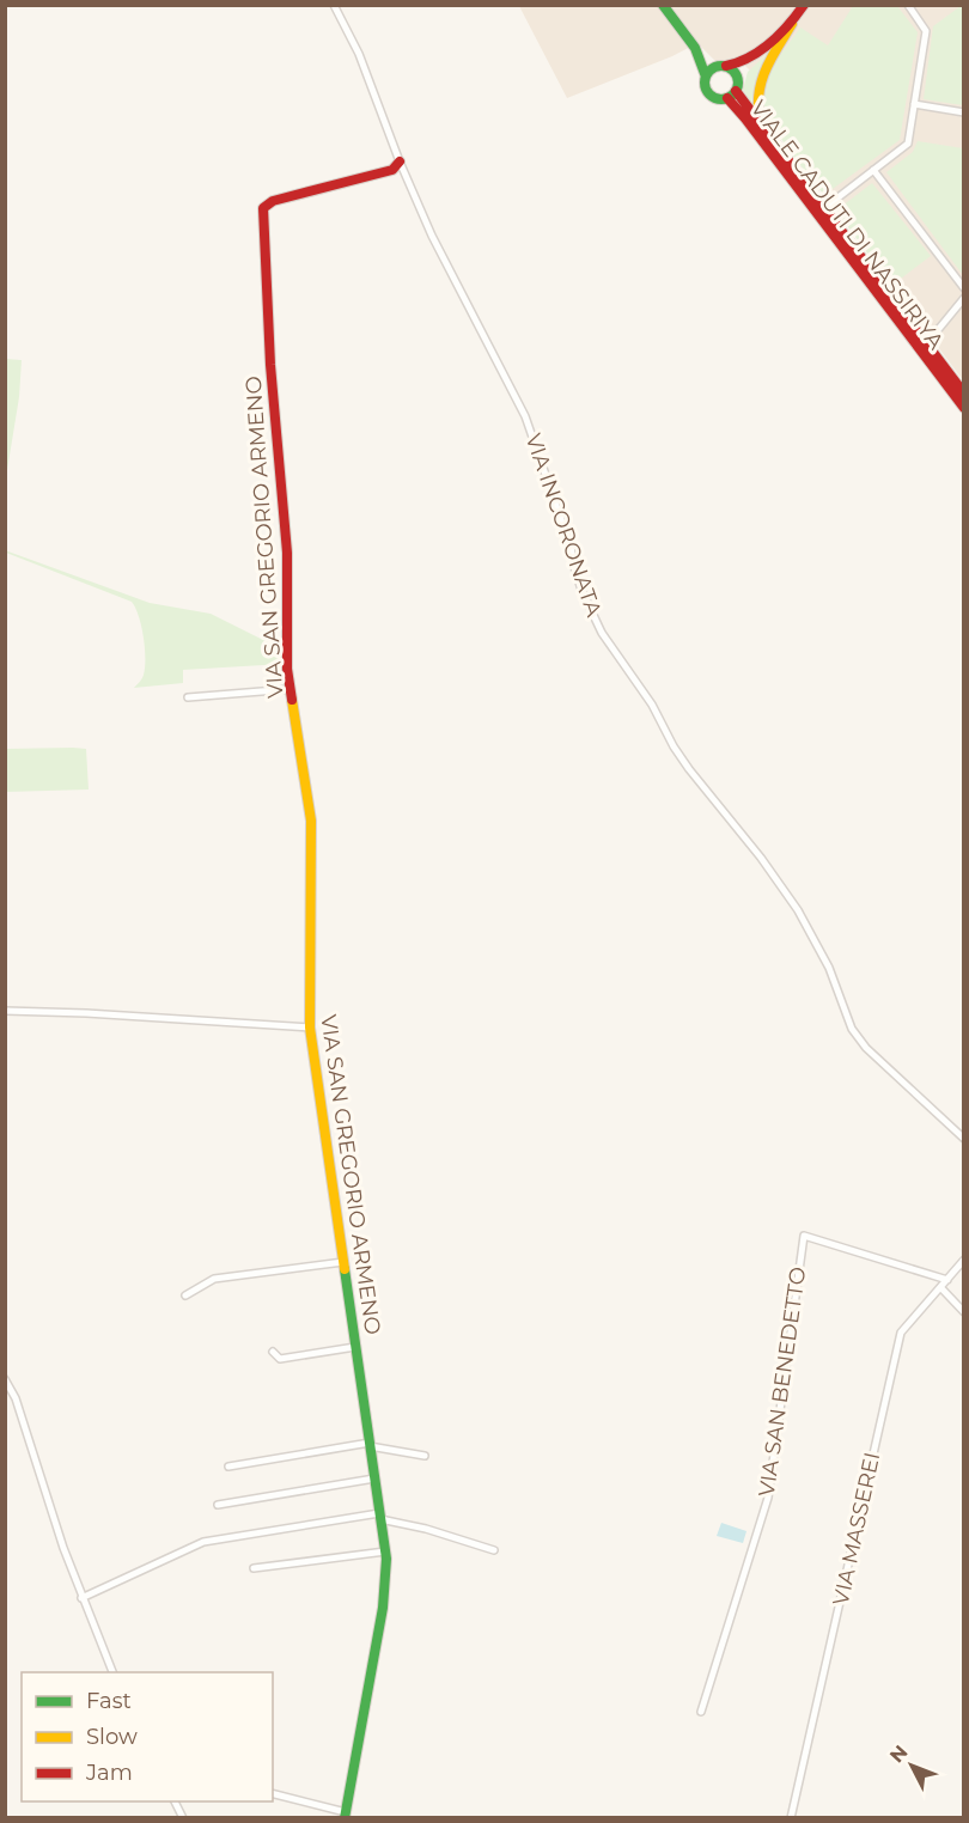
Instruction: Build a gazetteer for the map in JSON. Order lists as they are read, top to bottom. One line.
{"streets":{"street":["VIALE CADUTI DI NASSIRIYA","VIA INCORONATA","VIA SAN GREGORIO ARMENO","VIA SAN BENEDETTO","VIA MASSEREI"]},"crossings":[["VIA INCORONATA","VIA SAN GREGORIO ARMENO"],["VIA SAN BENEDETTO","VIA MASSEREI"]],"legend":["Fast","Slow","Jam"],"north":"top left"}
